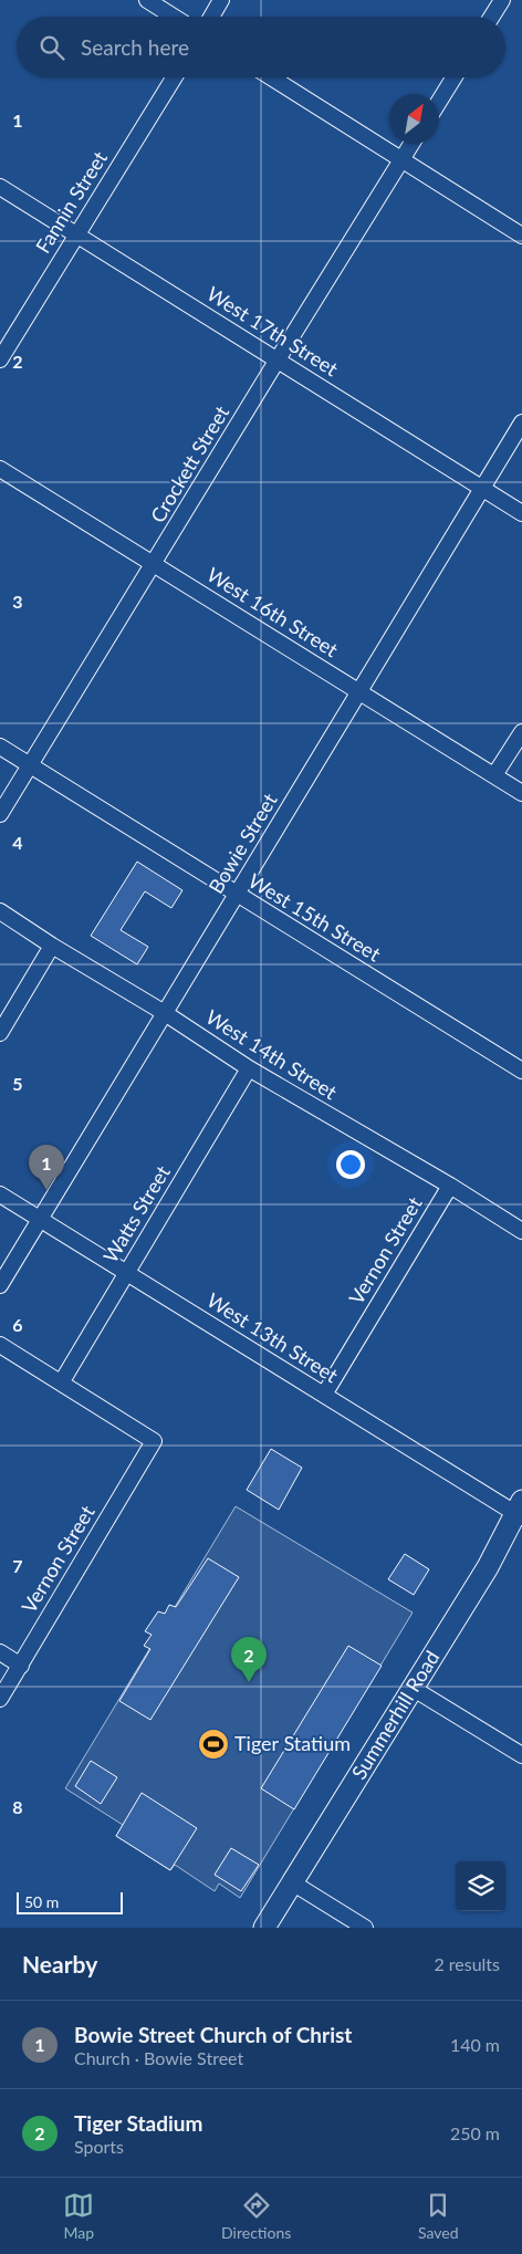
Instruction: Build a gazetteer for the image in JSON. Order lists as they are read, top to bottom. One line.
{"streets":{"main road":["Summerhill Road"],"street":["Fannin Street","West 17th Street","Crockett Street","West 16th Street","Bowie Street","West 15th Street","West 14th Street","Watts Street","Vernon Street","West 13th Street"]},"crossings":[["Fannin Street","West 17th Street"],["West 17th Street","Crockett Street"],["West 17th Street","Bowie Street"],["Crockett Street","West 16th Street"],["Crockett Street","West 15th Street"],["West 16th Street","Bowie Street"],["Bowie Street","West 15th Street"],["Bowie Street","West 14th Street"],["Bowie Street","West 13th Street"],["West 14th Street","Watts Street"],["West 14th Street","Vernon Street"],["Watts Street","Vernon Street"],["Watts Street","West 13th Street"],["Vernon Street","West 13th Street"],["West 13th Street","Summerhill Road"]],"places":{"sports":["Tiger Statium"]},"scale_bar":"50 m","north":"top right","page":{"search":"Search here","pins":["1","2"],"scale":"50 m","heading":["Nearby","2 results"],"list":[{"mark":"1","name":"Bowie Street Church of Christ","note":"Church · Bowie Street","value":"140 m"},{"mark":"2","name":"Tiger Stadium","note":"Sports","value":"250 m"}],"nav":["Map","Directions","Saved"]},"grid":{"rows":["1","2","3","4","5","6","7","8"]}}
